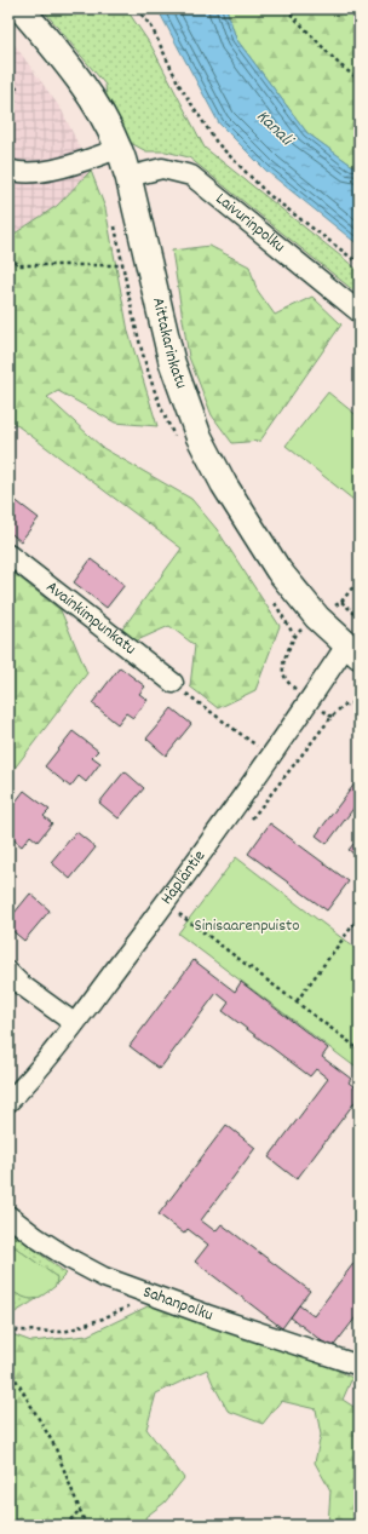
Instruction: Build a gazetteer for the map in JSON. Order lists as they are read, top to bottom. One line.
{"streets":{"main road":["Aittakarinkatu"],"street":["Laivurinpolku","Avainkimpunkatu","Häpläntie","Sahanpolku"]},"crossings":[["Laivurinpolku","Aittakarinkatu"],["Aittakarinkatu","Häpläntie"]],"water":["Kanali"],"parks":["Sinisaarenpuisto"]}
